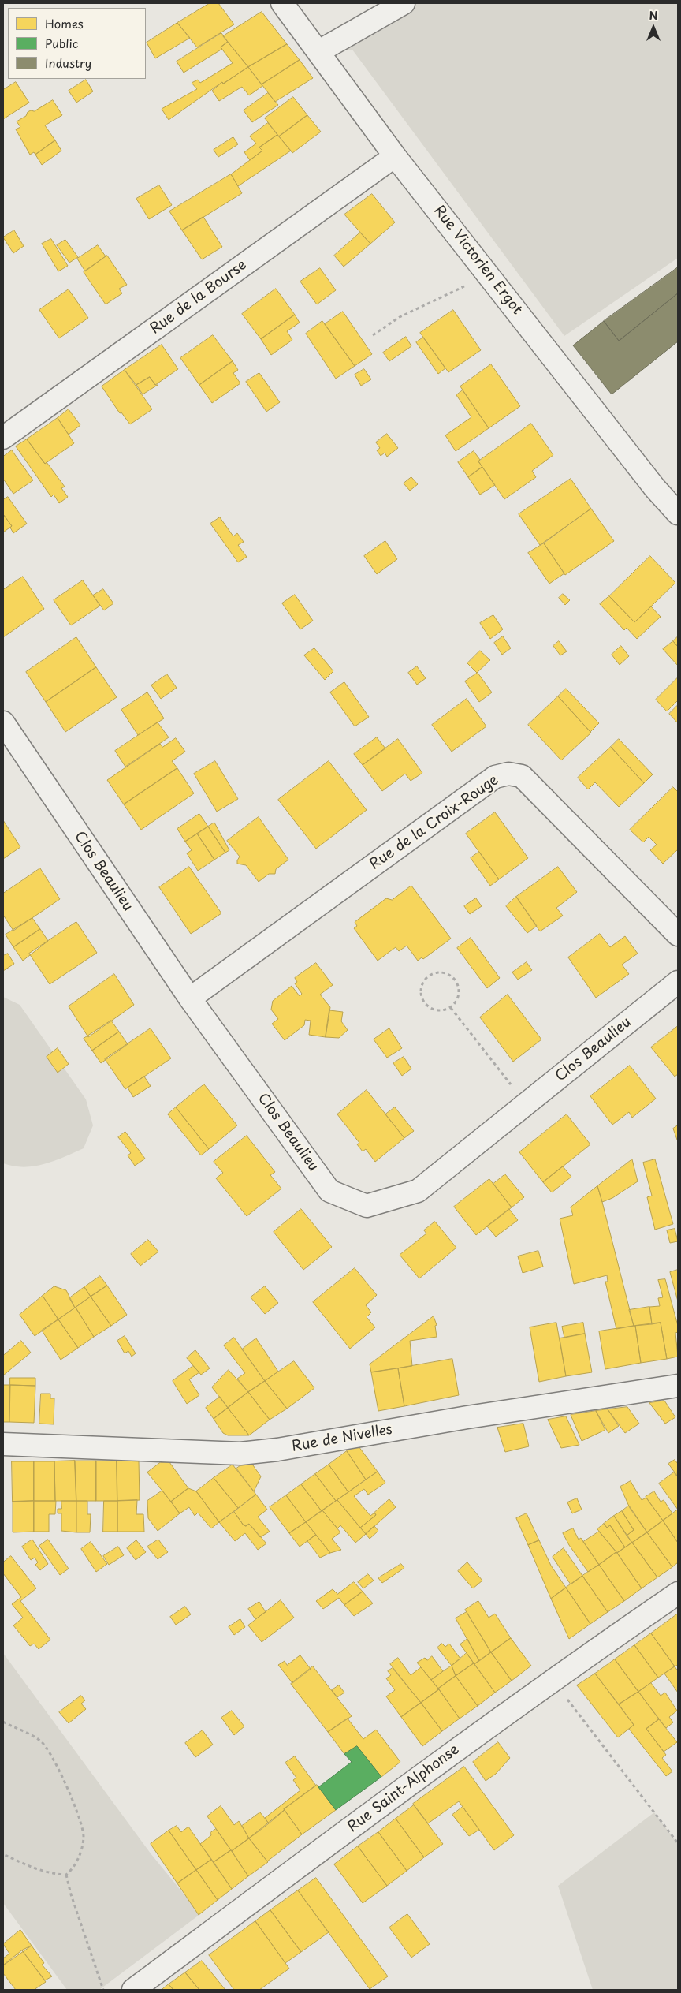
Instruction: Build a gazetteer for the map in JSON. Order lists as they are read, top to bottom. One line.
{"streets":{"street":["Rue Victorien Ergot","Rue de la Bourse","Rue de la Croix-Rouge","Clos Beaulieu","Rue de Nivelles","Rue Saint-Alphonse"]},"crossings":[["Rue Victorien Ergot","Rue de la Bourse"],["Rue de la Croix-Rouge","Clos Beaulieu"]],"legend":["Homes","Public","Industry"],"north":"top"}
